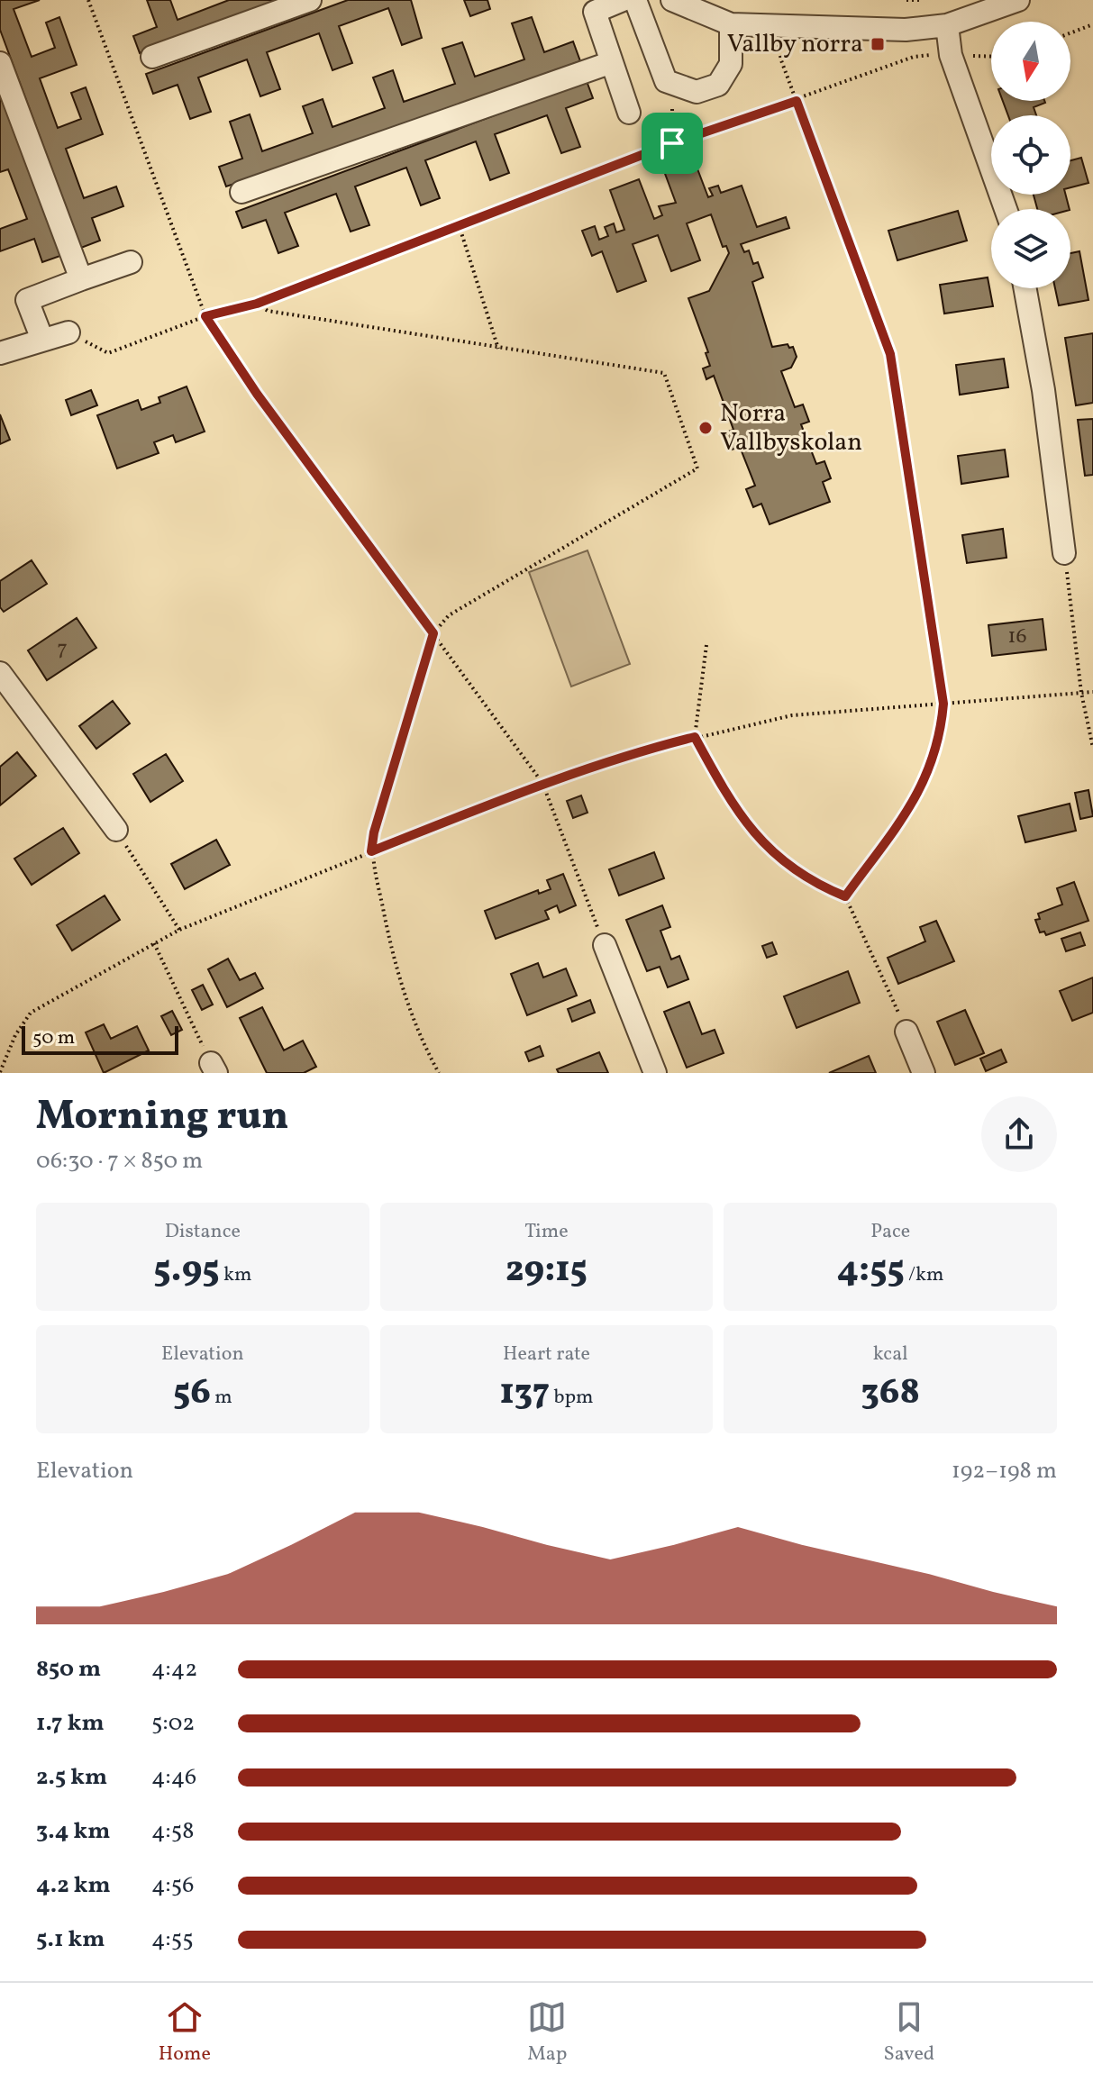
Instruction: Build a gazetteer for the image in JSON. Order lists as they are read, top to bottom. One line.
{"places":{"transit":["Vallby norra"],"other":["Norra Vallbyskolan"]},"house_numbers":["16","7"],"scale_bar":"50 m","north":"bottom","page":{"scale":"50 m","heading":["Morning run","06:30 · 7 × 850 m"],"stats":[["Distance","5.95 km"],["Time","29:15"],["Pace","4:55 /km"],["Elevation","56 m"],["Heart rate","137 bpm"],["kcal","368"]],"chart":["Elevation","192–198 m"],"list":[{"name":"850 m","note":"4:42"},{"name":"1.7 km","note":"5:02"},{"name":"2.5 km","note":"4:46"},{"name":"3.4 km","note":"4:58"},{"name":"4.2 km","note":"4:56"},{"name":"5.1 km","note":"4:55"}],"tabs":["Home","Map","Saved"]}}
